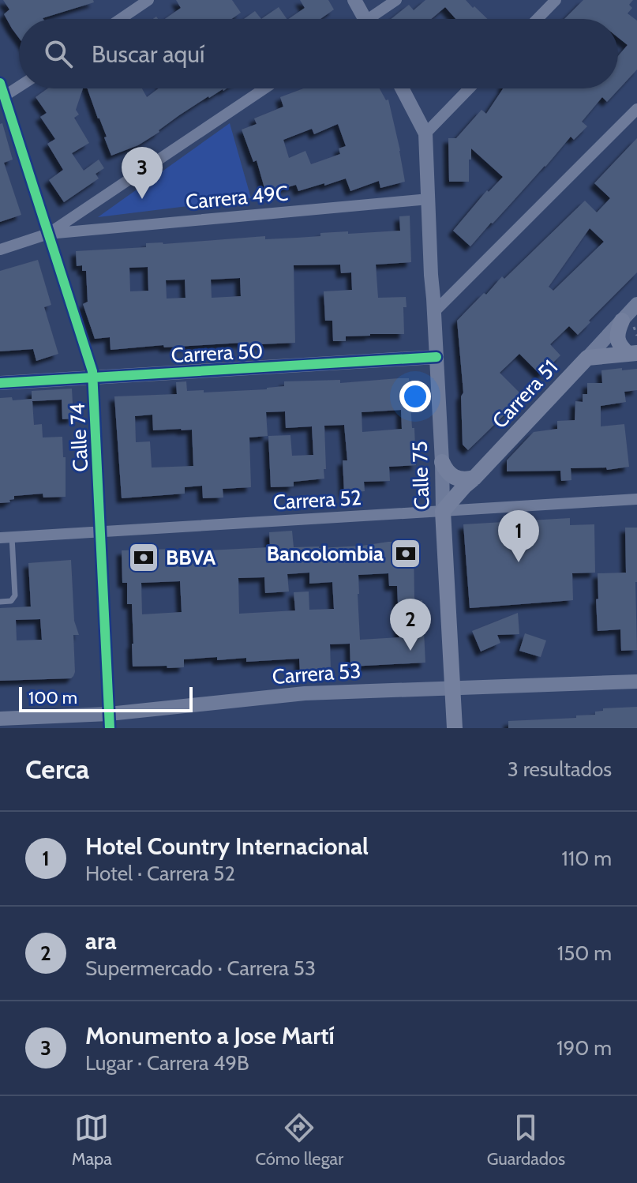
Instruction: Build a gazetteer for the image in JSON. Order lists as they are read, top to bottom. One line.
{"streets":{"main road":["Carrera 51","Calle 75"],"street":["Carrera 49C","Carrera 50","Calle 74","Carrera 52","Carrera 53"]},"crossings":[["Carrera 49C","Calle 74"],["Carrera 49C","Calle 75"],["Carrera 50","Calle 74"],["Carrera 50","Calle 75"],["Carrera 51","Calle 75"],["Carrera 51","Carrera 52"],["Calle 74","Carrera 52"],["Calle 74","Carrera 53"],["Calle 75","Carrera 52"],["Calle 75","Carrera 53"]],"places":{"bank":["Bancolombia","BBVA"]},"scale_bar":"100 m","page":{"search":"Buscar aquí","pins":["3","1","2"],"scale":"100 m","heading":["Cerca","3 resultados"],"list":[{"mark":"1","name":"Hotel Country Internacional","note":"Hotel · Carrera 52","value":"110 m"},{"mark":"2","name":"ara","note":"Supermercado · Carrera 53","value":"150 m"},{"mark":"3","name":"Monumento a Jose Martí","note":"Lugar · Carrera 49B","value":"190 m"}],"nav":["Mapa","Cómo llegar","Guardados"]}}
